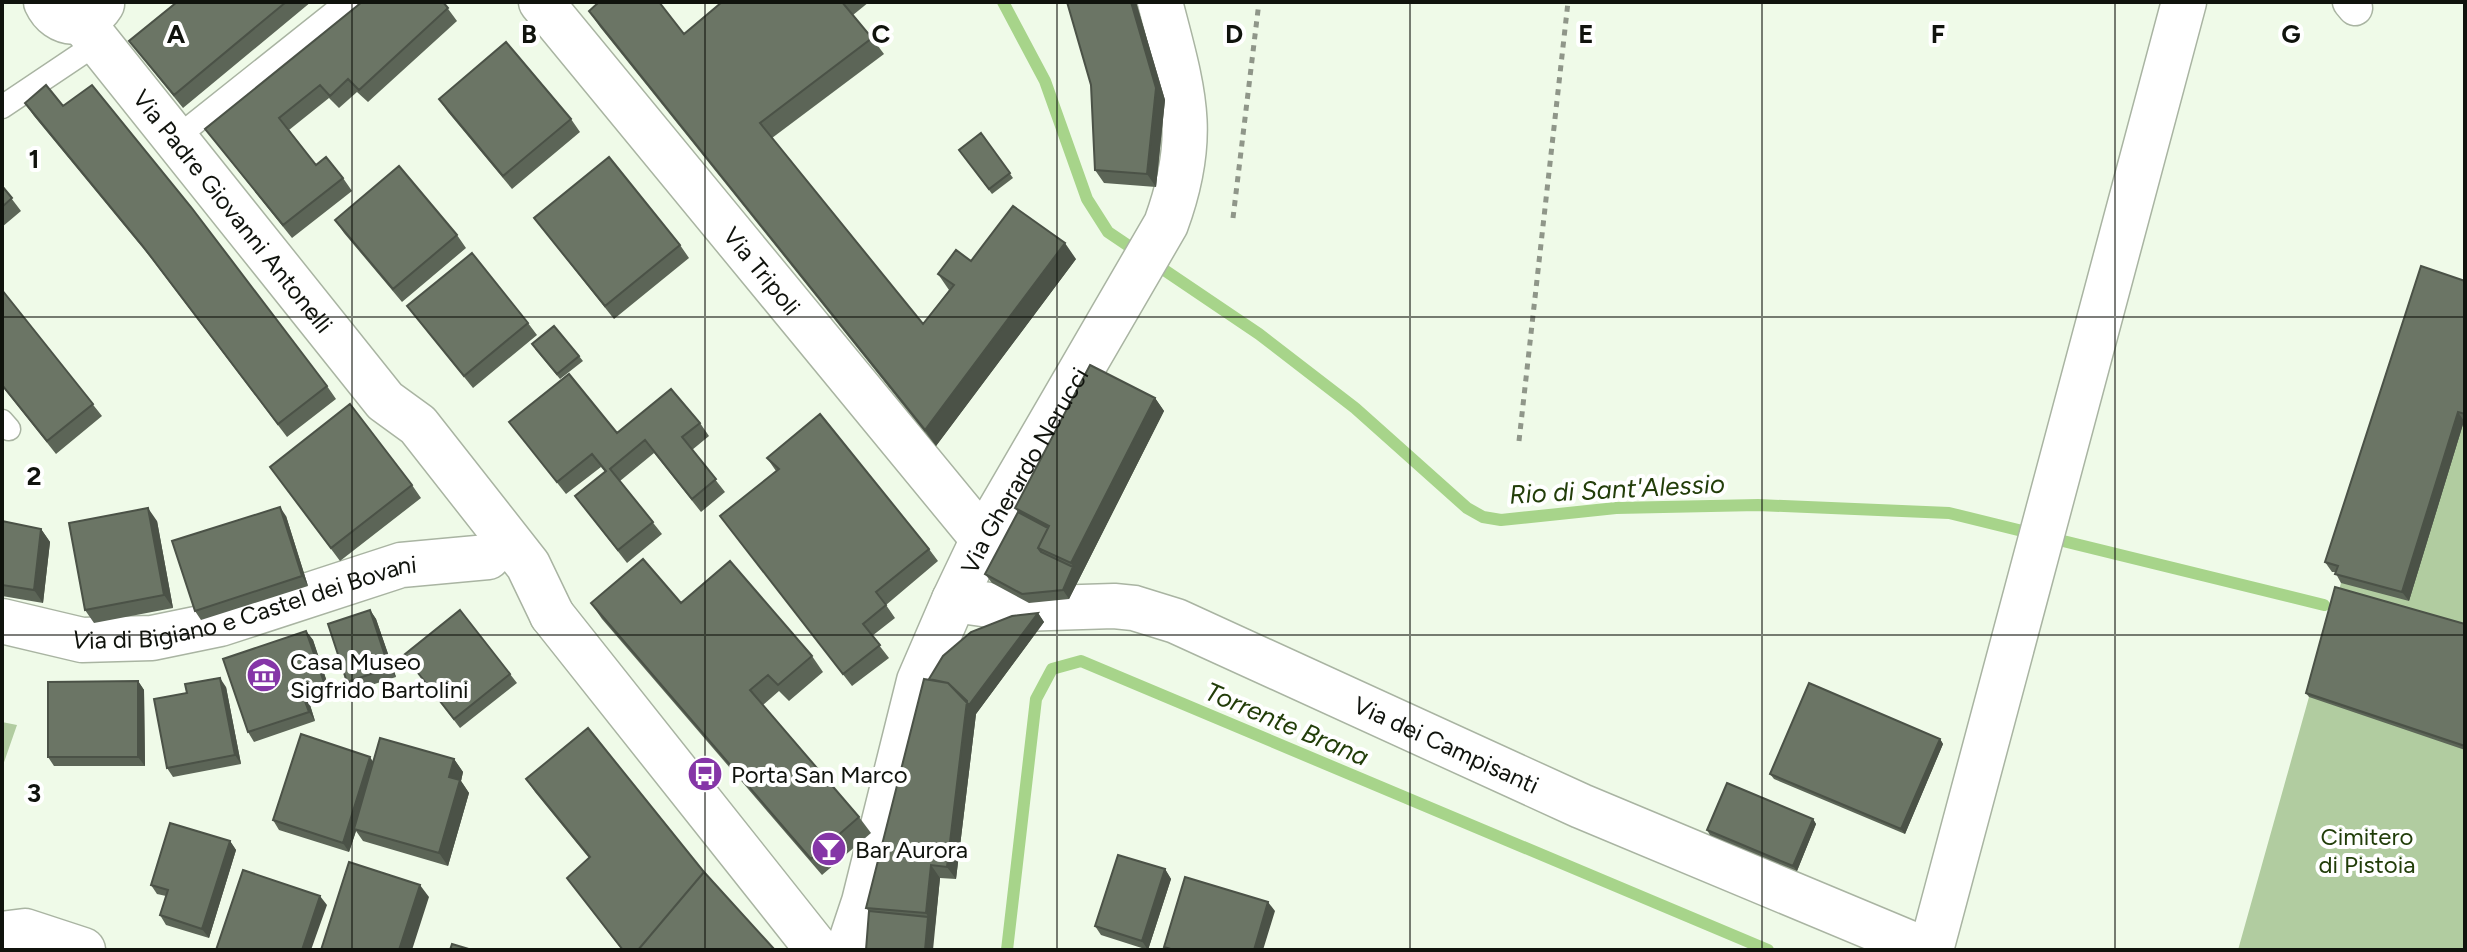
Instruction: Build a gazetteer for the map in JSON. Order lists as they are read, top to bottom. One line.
{"streets":{"street":["Via Padre Giovanni Antonelli","Via Tripoli","Via Gherardo Nerucci","Via di Bigiano e Castel dei Bovani","Via dei Campisanti"]},"crossings":[["Via Tripoli","Via Gherardo Nerucci"],["Via Gherardo Nerucci","Via dei Campisanti"]],"water":["Rio di Sant'Alessio","Torrente Brana"],"parks":["Cimitero di Pistoia"],"places":{"museum":["Casa Museo Sigfrido Bartolini"],"bus stop":["Porta San Marco"],"bar":["Bar Aurora"]},"grid":{"columns":["A","B","C","D","E","F","G"],"rows":["1","2","3"]}}
